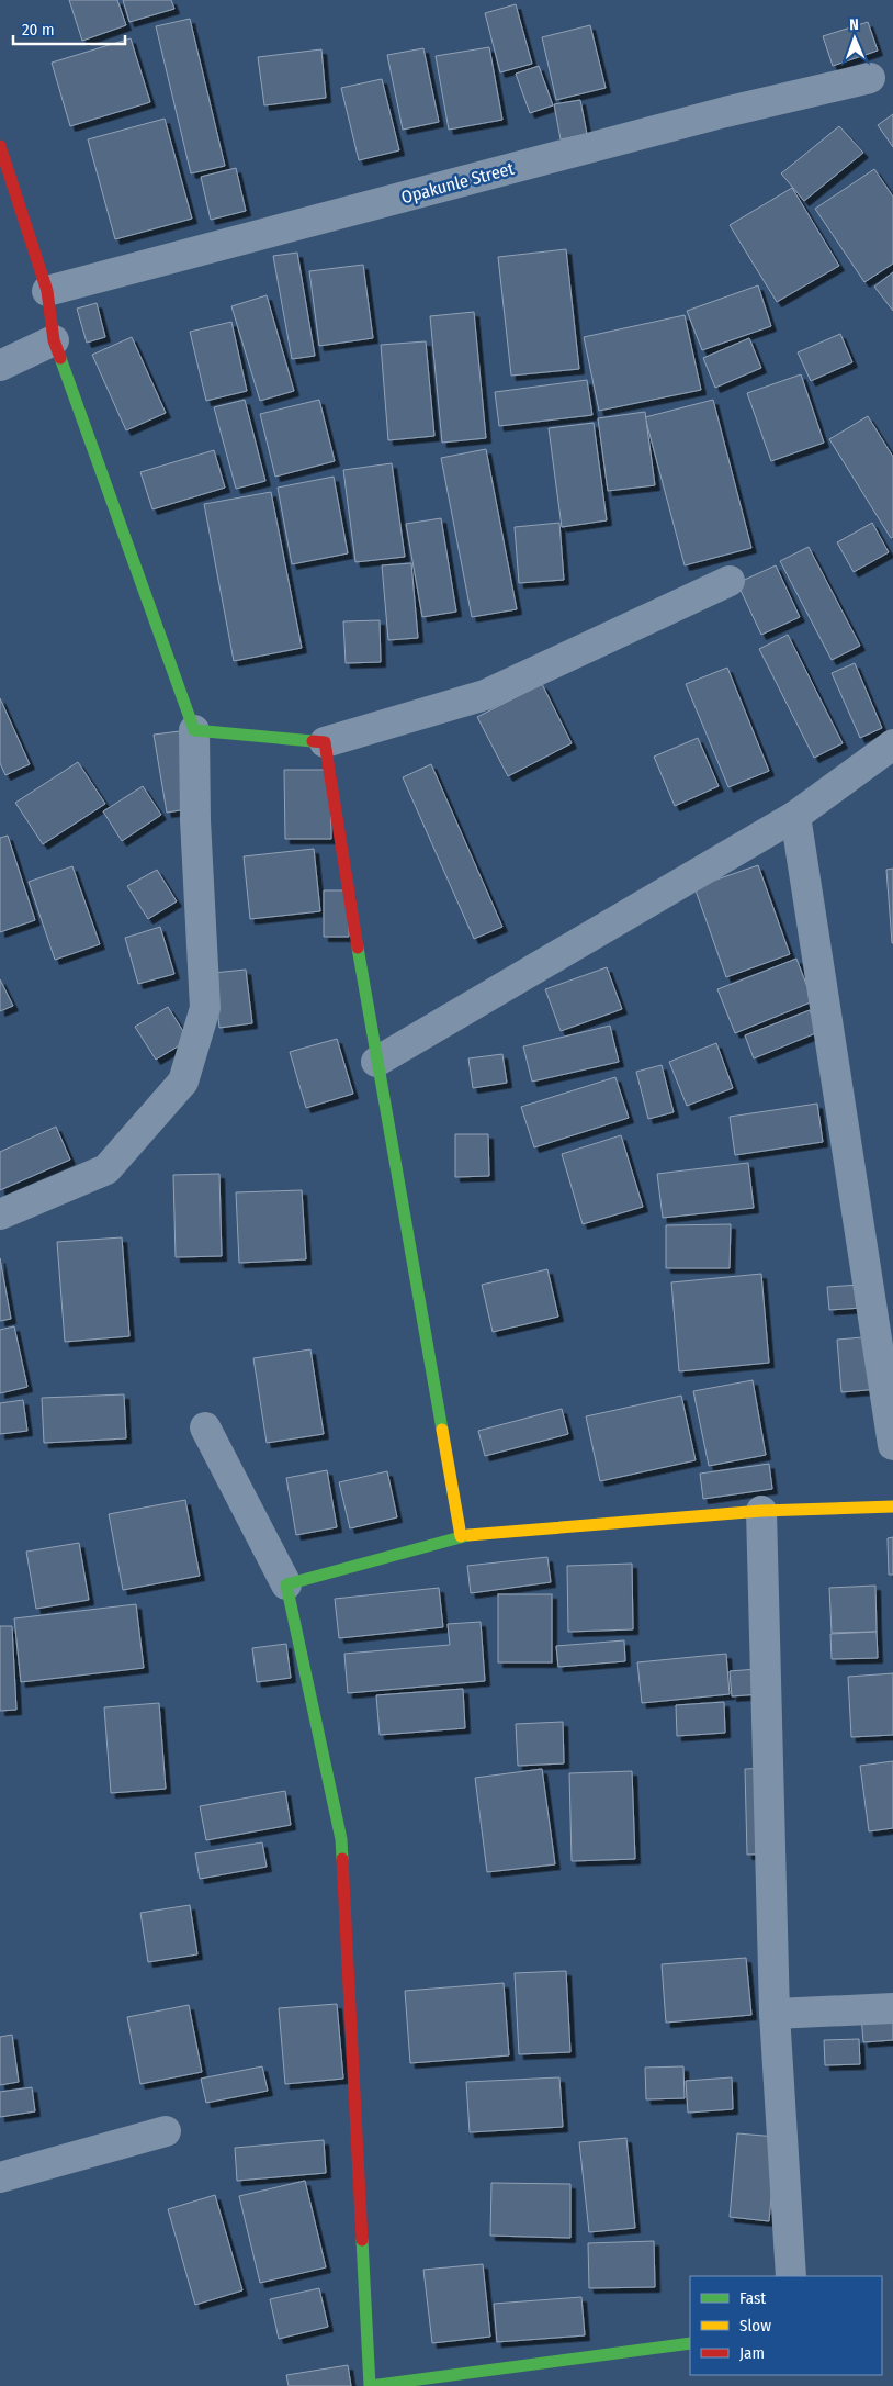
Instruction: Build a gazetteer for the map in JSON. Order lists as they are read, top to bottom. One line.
{"streets":{"street":["Opakunle Street"]},"legend":["Fast","Slow","Jam"],"scale_bar":"20 m","north":"top"}
